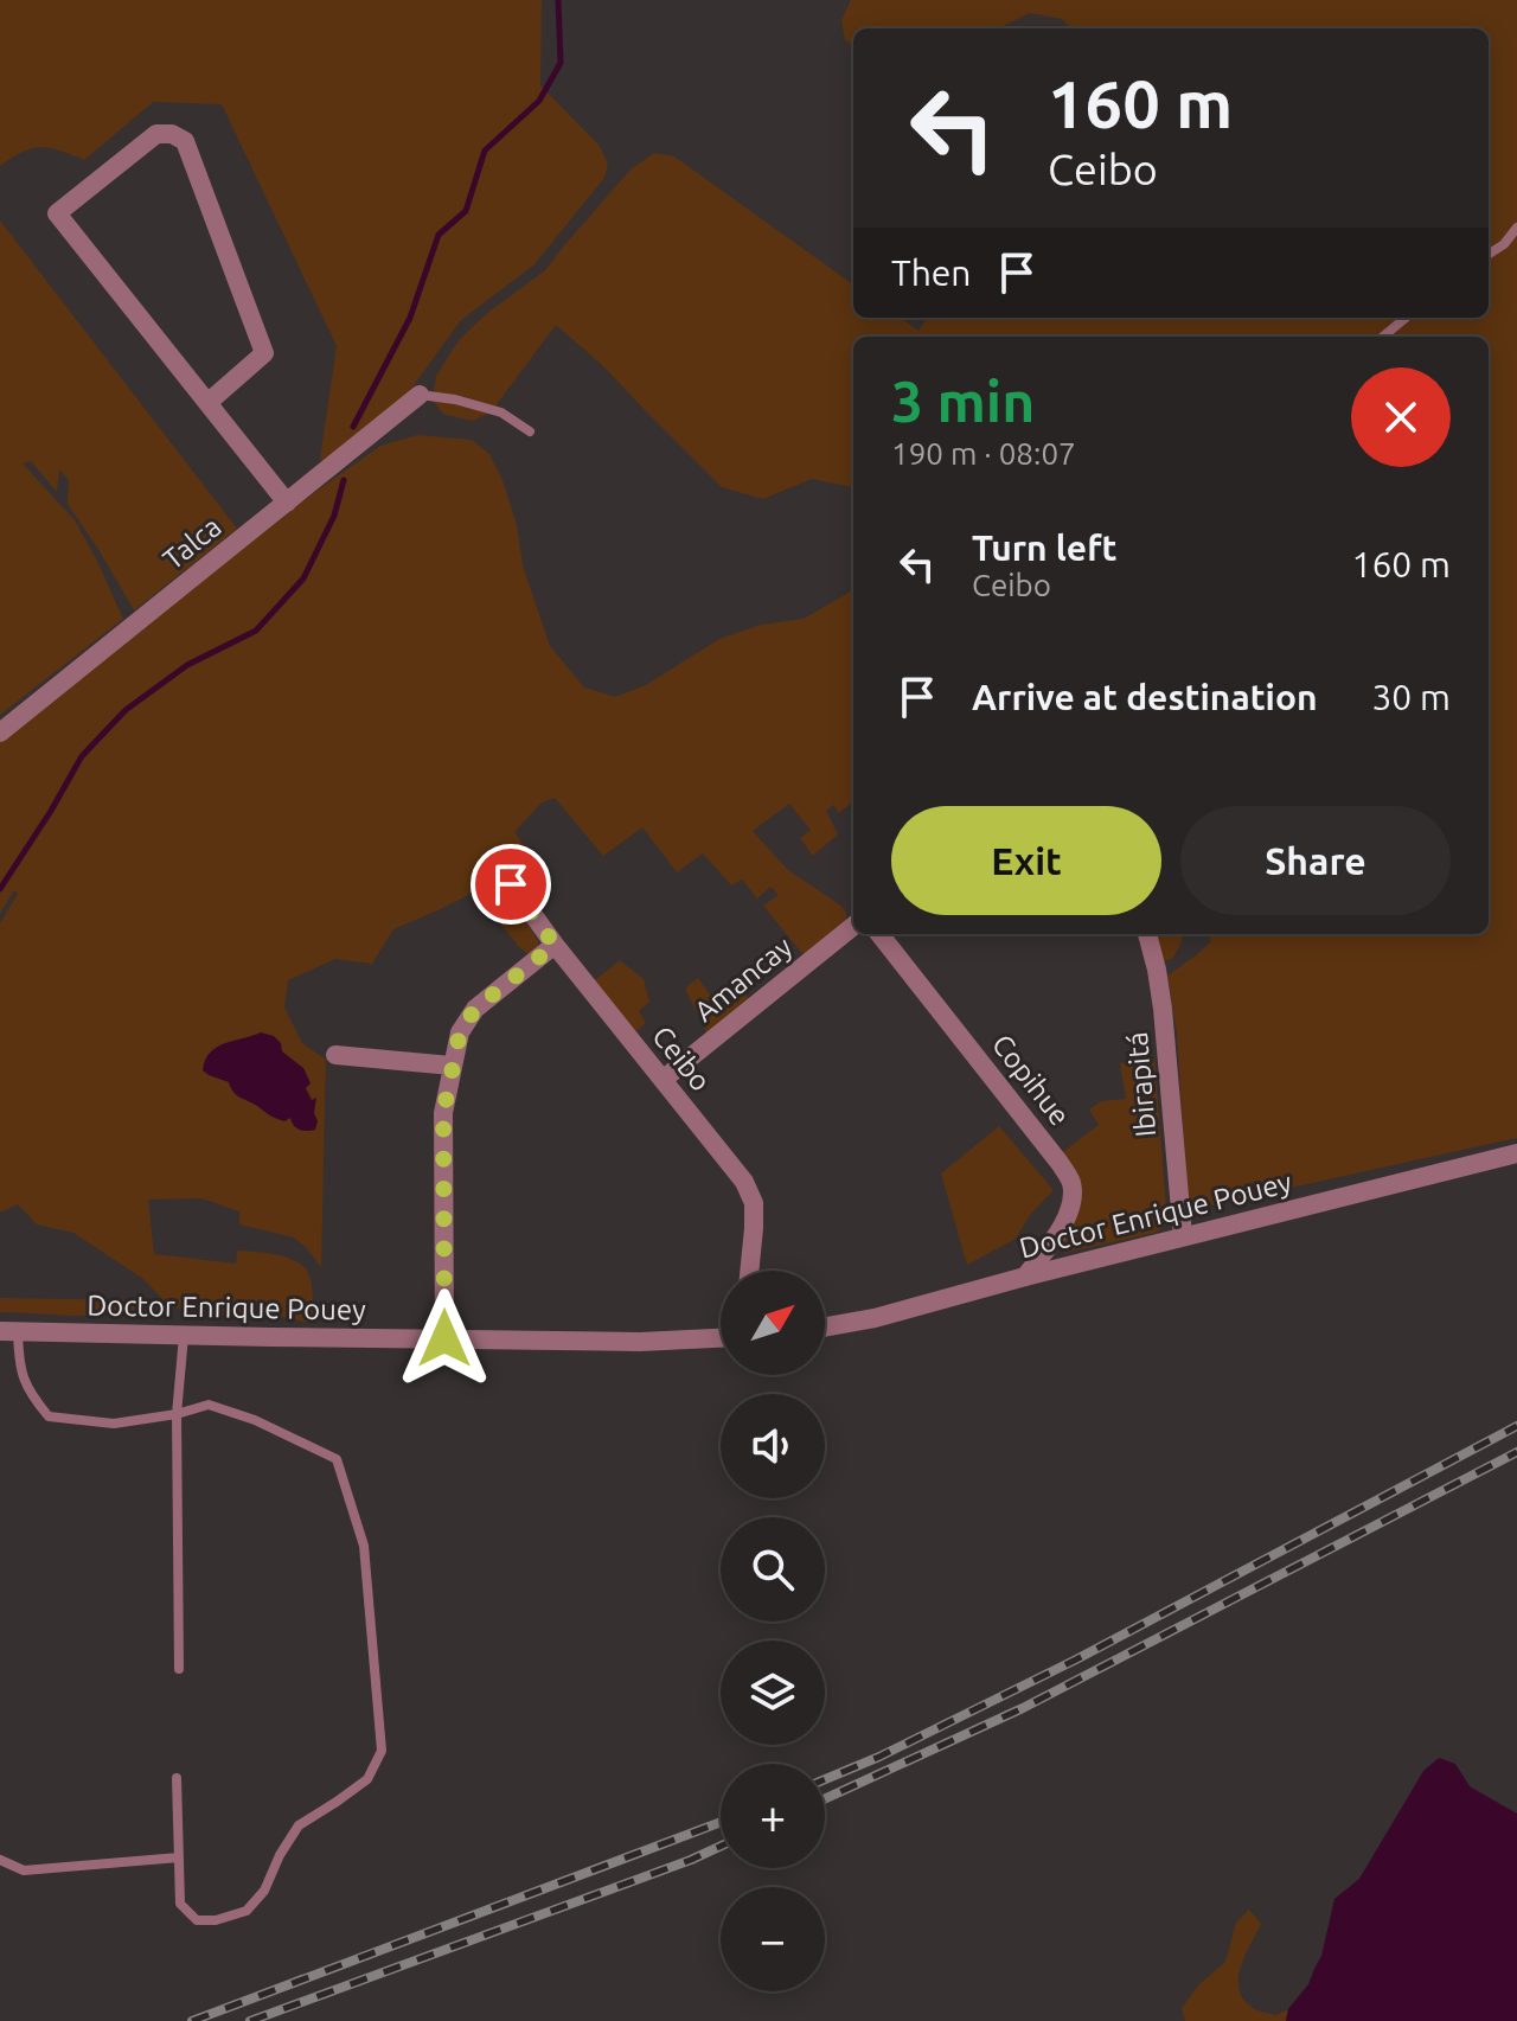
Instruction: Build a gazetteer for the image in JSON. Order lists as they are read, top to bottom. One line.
{"streets":{"street":["Talca","Amancay","Ceibo","Copihue","Ibirapitá","Doctor Enrique Pouey"]},"crossings":[["Amancay","Ceibo"],["Copihue","Doctor Enrique Pouey"],["Ibirapitá","Doctor Enrique Pouey"]],"north":"top right","page":{"turn":["160 m","Ceibo"],"then":"Then","heading":["3 min","190 m · 08:07"],"list":[{"name":"Turn left","note":"Ceibo","value":"160 m"},{"name":"Arrive at destination","value":"30 m"}],"buttons":["Exit","Share"],"map_buttons":["+","−"]}}
